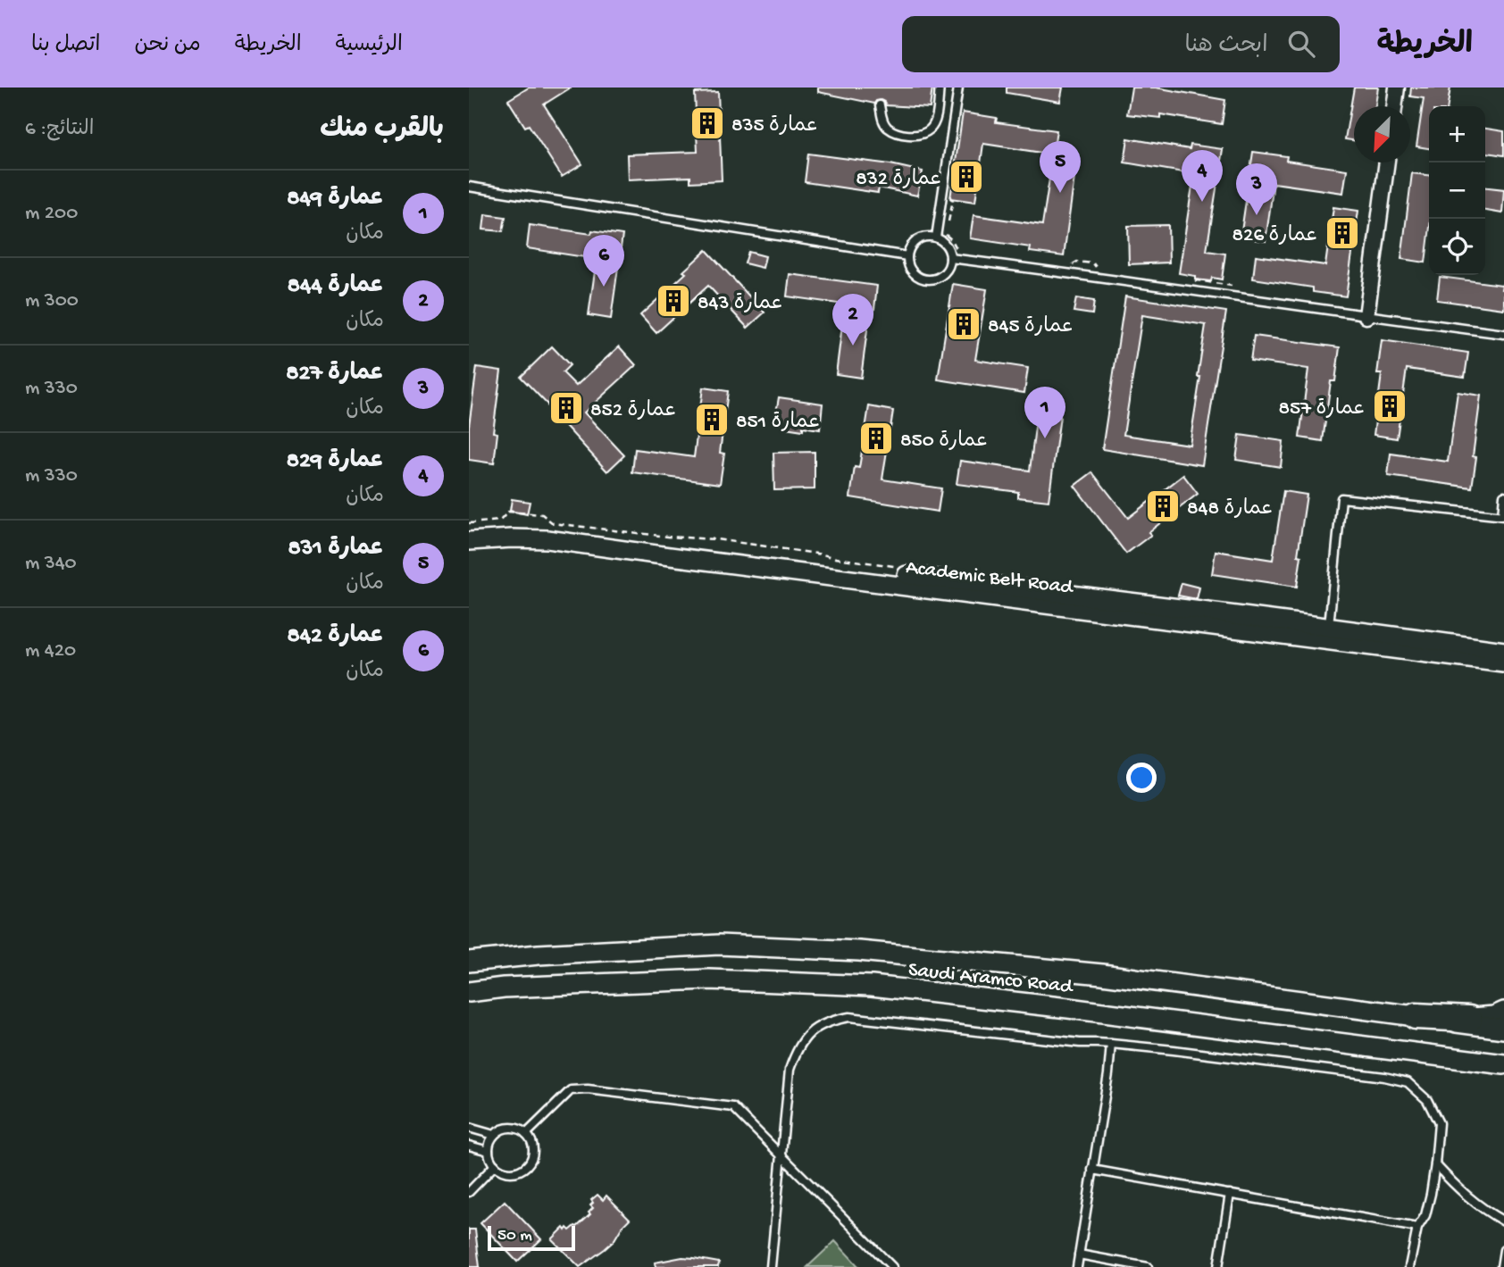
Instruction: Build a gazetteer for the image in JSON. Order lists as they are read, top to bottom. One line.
{"streets":{"main road":["Saudi Aramco Road"],"street":["Academic Belt Road"]},"places":{"building":["عمارة 835","عمارة 832","عمارة 826","عمارة 843","عمارة 845","عمارة 857","عمارة 852","عمارة 851","عمارة 850","عمارة 848"]},"scale_bar":"50 m","north":"bottom left","page":{"header":"الخريطة","search":"ابحث هنا","nav":["الرئيسية","الخريطة","من نحن","اتصل بنا"],"heading":["بالقرب منك","النتائج: 6"],"map_buttons":["+","−"],"pins":["5","4","3","6","2","1"],"list":[{"mark":"1","name":"عمارة 849","note":"مكان","value":"200 m"},{"mark":"2","name":"عمارة 844","note":"مكان","value":"300 m"},{"mark":"3","name":"عمارة 827","note":"مكان","value":"330 m"},{"mark":"4","name":"عمارة 829","note":"مكان","value":"330 m"},{"mark":"5","name":"عمارة 831","note":"مكان","value":"340 m"},{"mark":"6","name":"عمارة 842","note":"مكان","value":"420 m"}],"scale":"50 m"}}
